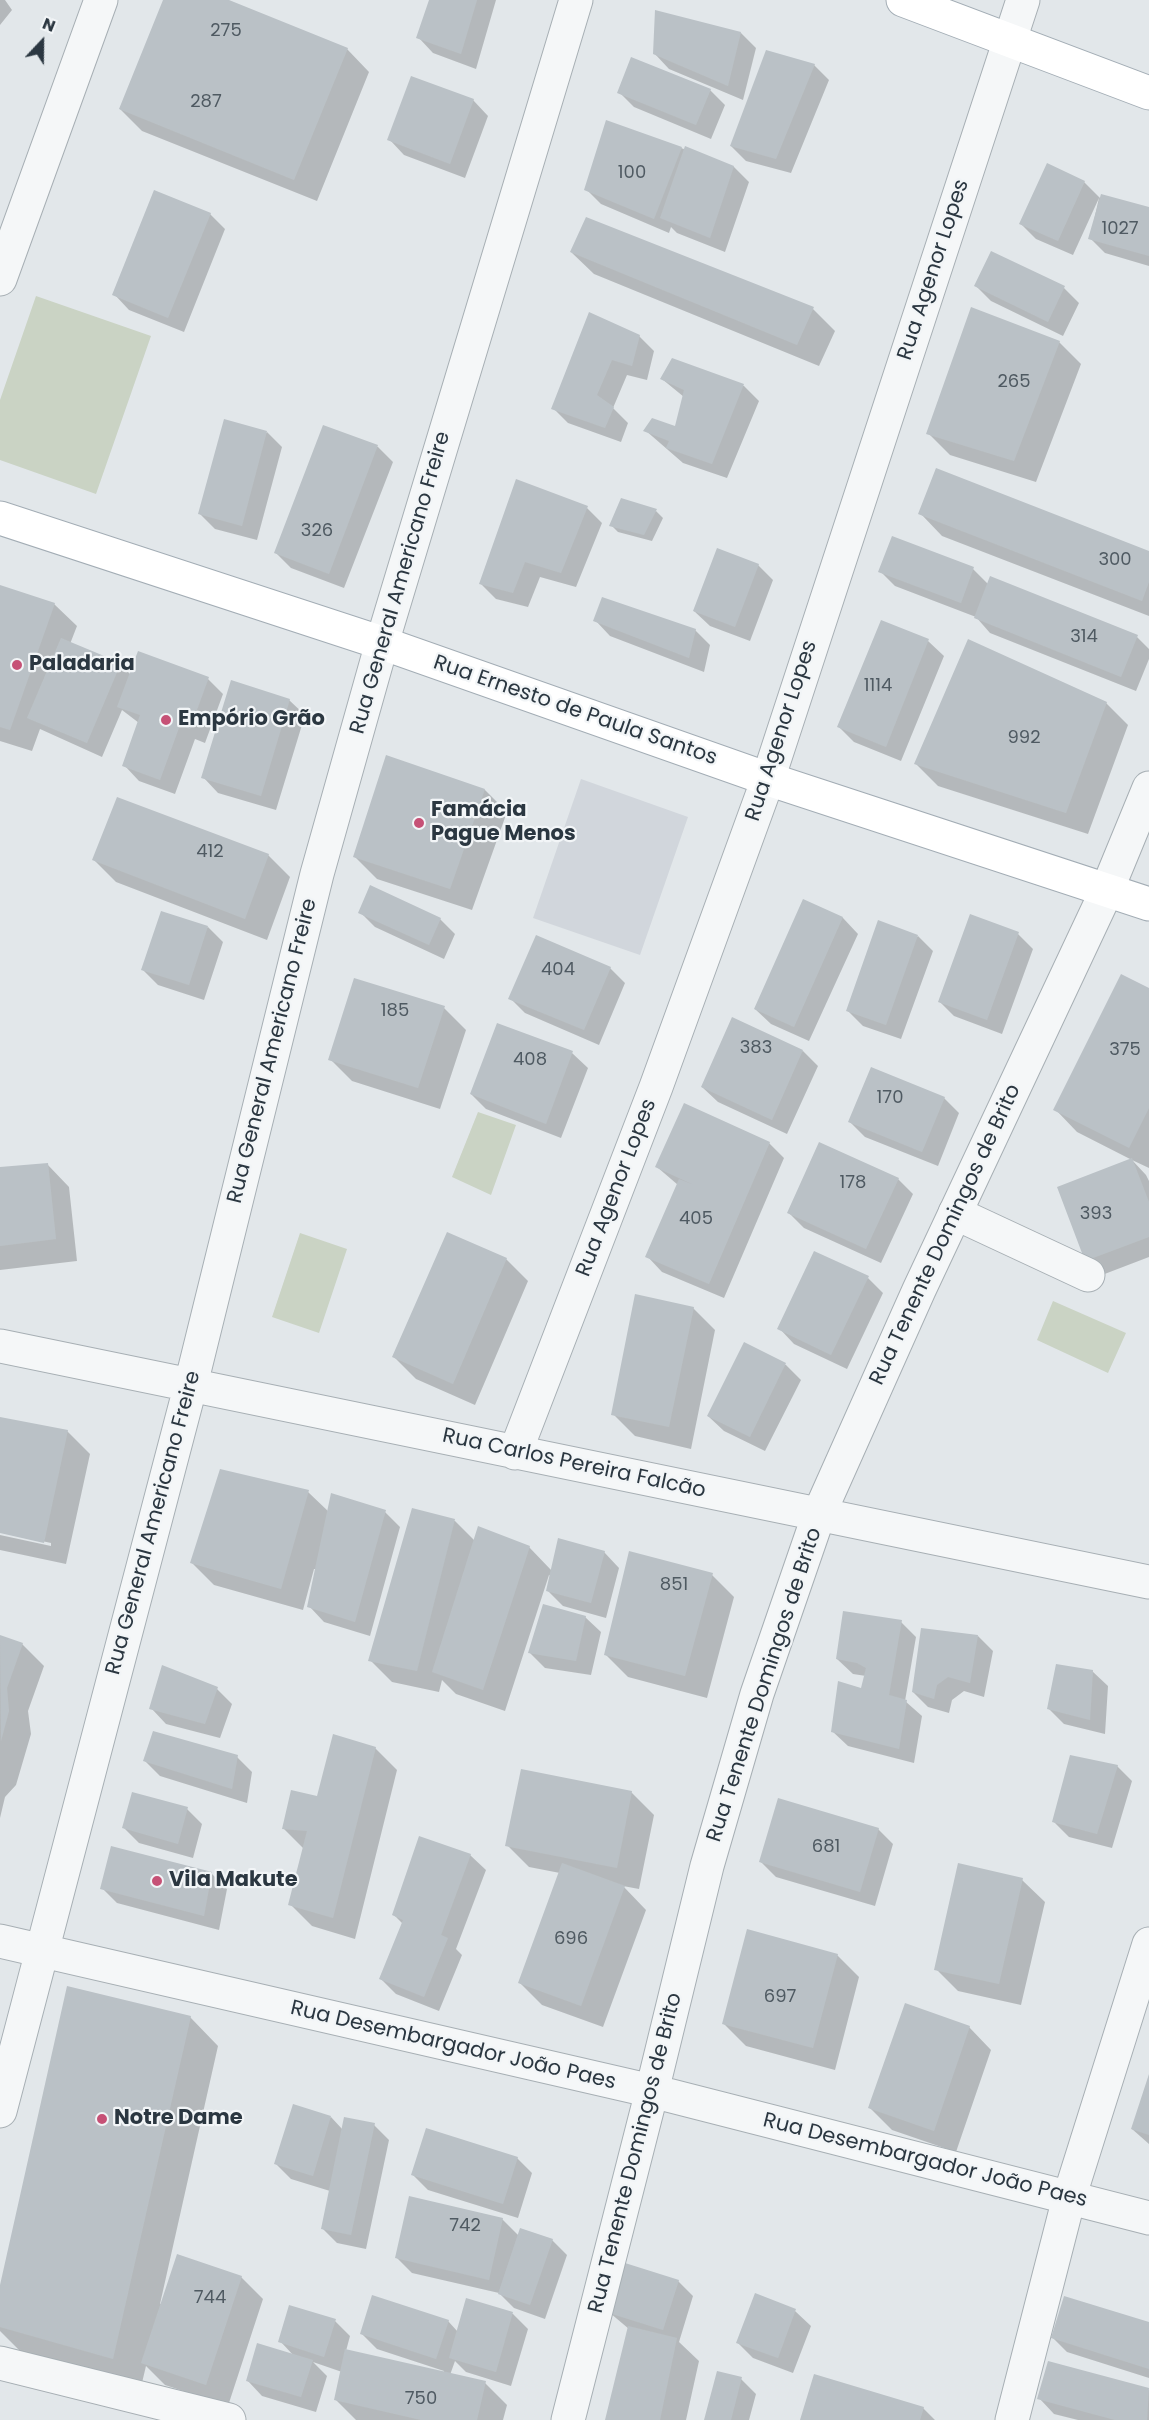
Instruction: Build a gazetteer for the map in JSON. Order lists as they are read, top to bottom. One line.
{"streets":{"main road":["Rua Ernesto de Paula Santos"],"street":["Rua Agenor Lopes","Rua General Americano Freire","Rua Tenente Domingos de Brito","Rua Carlos Pereira Falcão","Rua Desembargador João Paes"]},"crossings":[["Rua Agenor Lopes","Rua Ernesto de Paula Santos"],["Rua Agenor Lopes","Rua Carlos Pereira Falcão"],["Rua General Americano Freire","Rua Ernesto de Paula Santos"],["Rua General Americano Freire","Rua Carlos Pereira Falcão"],["Rua General Americano Freire","Rua Desembargador João Paes"],["Rua Ernesto de Paula Santos","Rua Tenente Domingos de Brito"],["Rua Tenente Domingos de Brito","Rua Carlos Pereira Falcão"],["Rua Tenente Domingos de Brito","Rua Desembargador João Paes"]],"places":["Paladaria","Empório Grão","Famácia Pague Menos","Vila Makute","Notre Dame"],"house_numbers":["275","287","100","1027","265","326","300","314","1114","992","412","404","185","383","375","408","170","178","393","405","851","681","696","697","742","744","750"],"north":"top"}
